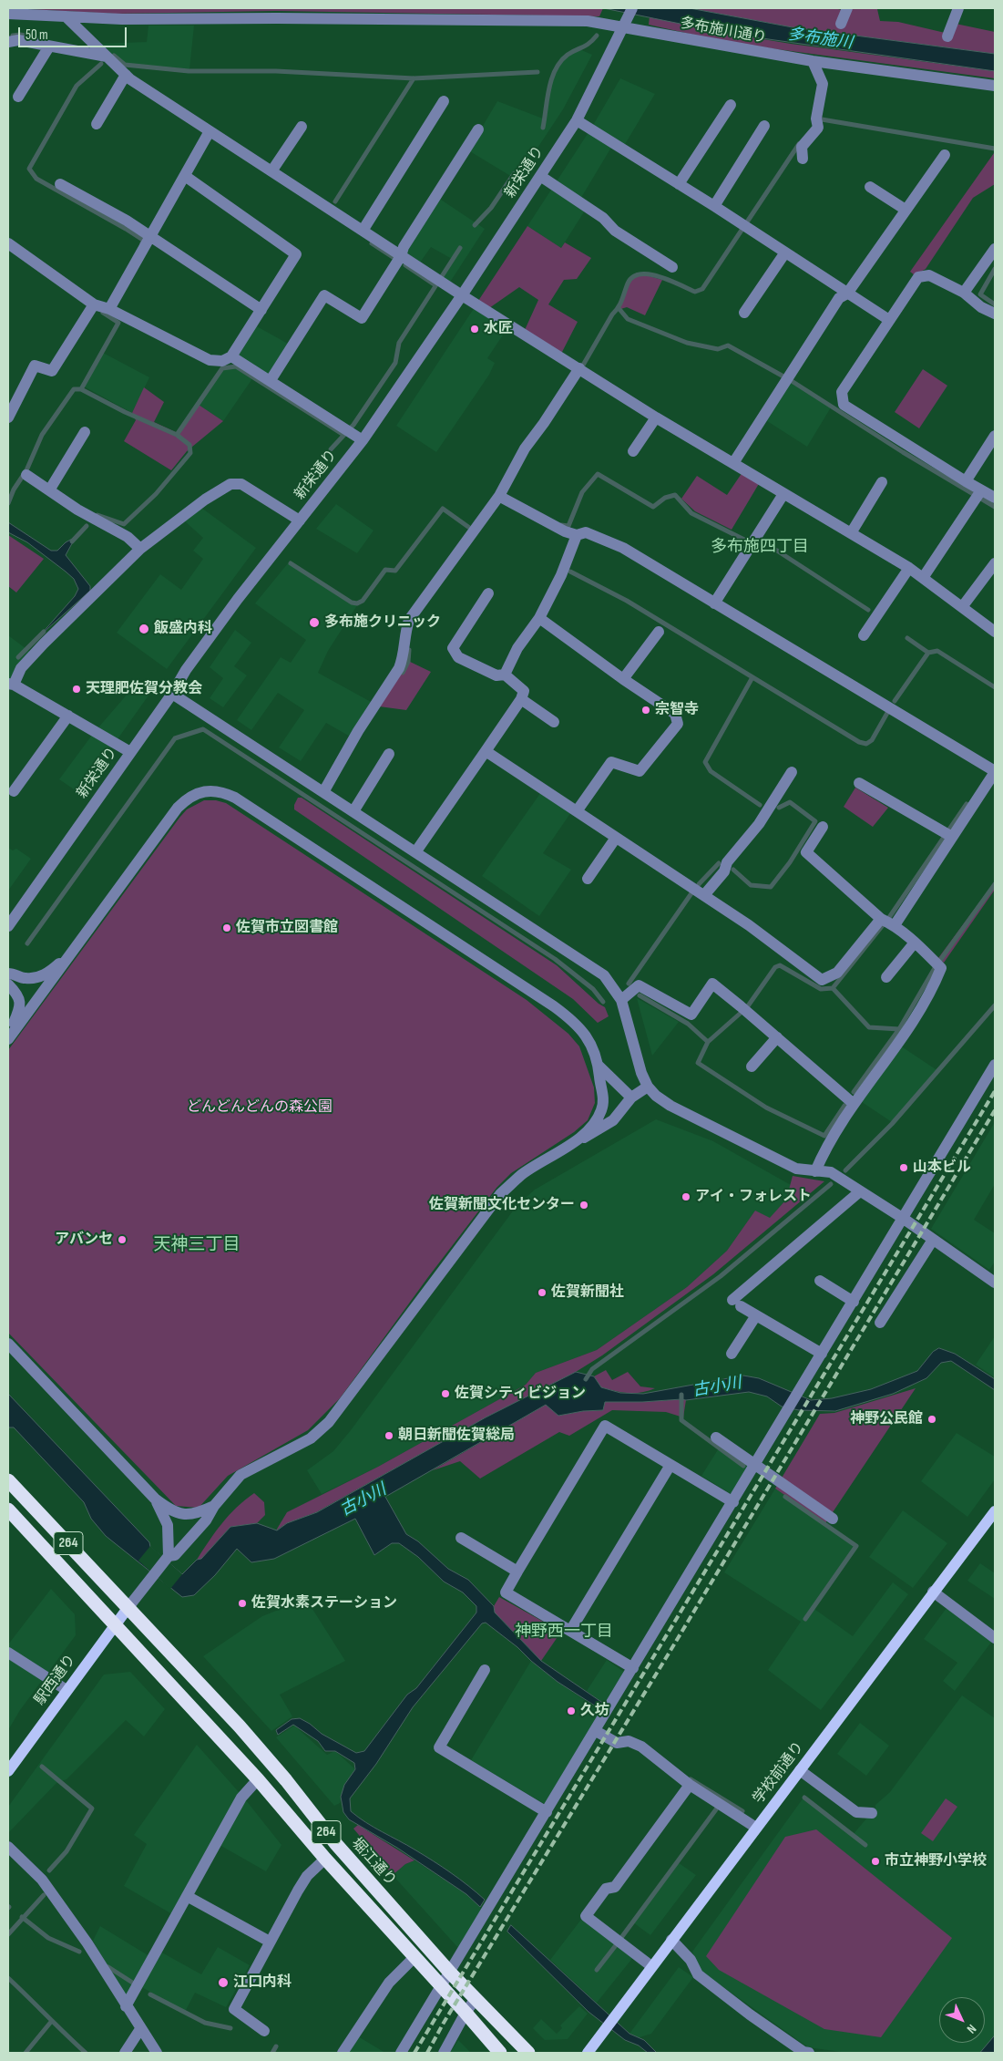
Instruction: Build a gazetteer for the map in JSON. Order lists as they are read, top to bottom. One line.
{"streets":{"highway":["264","堀江通り"],"main road":["駅西通り","学校前通り"],"street":["多布施川通り","新栄通り"]},"crossings":[["多布施川通り","新栄通り"],["264","駅西通り"],["264","堀江通り"],["駅西通り","堀江通り"]],"districts":["多布施四丁目","天神三丁目","神野西一丁目"],"water":["多布施川","古小川"],"parks":["どんどんどんの森公園"],"places":["水匠","多布施クリニック","飯盛内科","天理肥佐賀分教会","宗智寺","佐賀市立図書館","山本ビル","アイ・フォレスト","佐賀新聞文化センター","アバンセ","佐賀新聞社","佐賀シティビジョン","神野公民館","朝日新聞佐賀総局","佐賀水素ステーション","久坊","市立神野小学校","江口内科"],"scale_bar":"50 m","north":"bottom right"}
